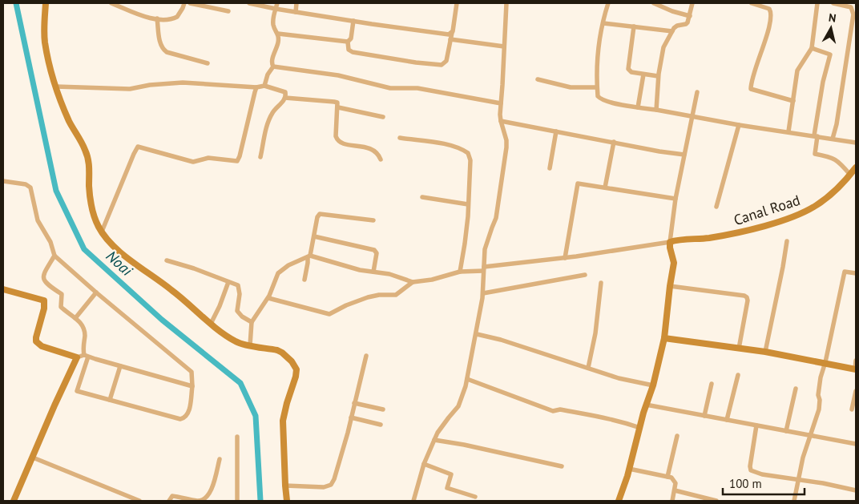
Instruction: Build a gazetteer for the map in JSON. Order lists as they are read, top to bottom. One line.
{"streets":{"street":["Canal Road"]},"water":["Noai"],"scale_bar":"100 m","north":"top"}
